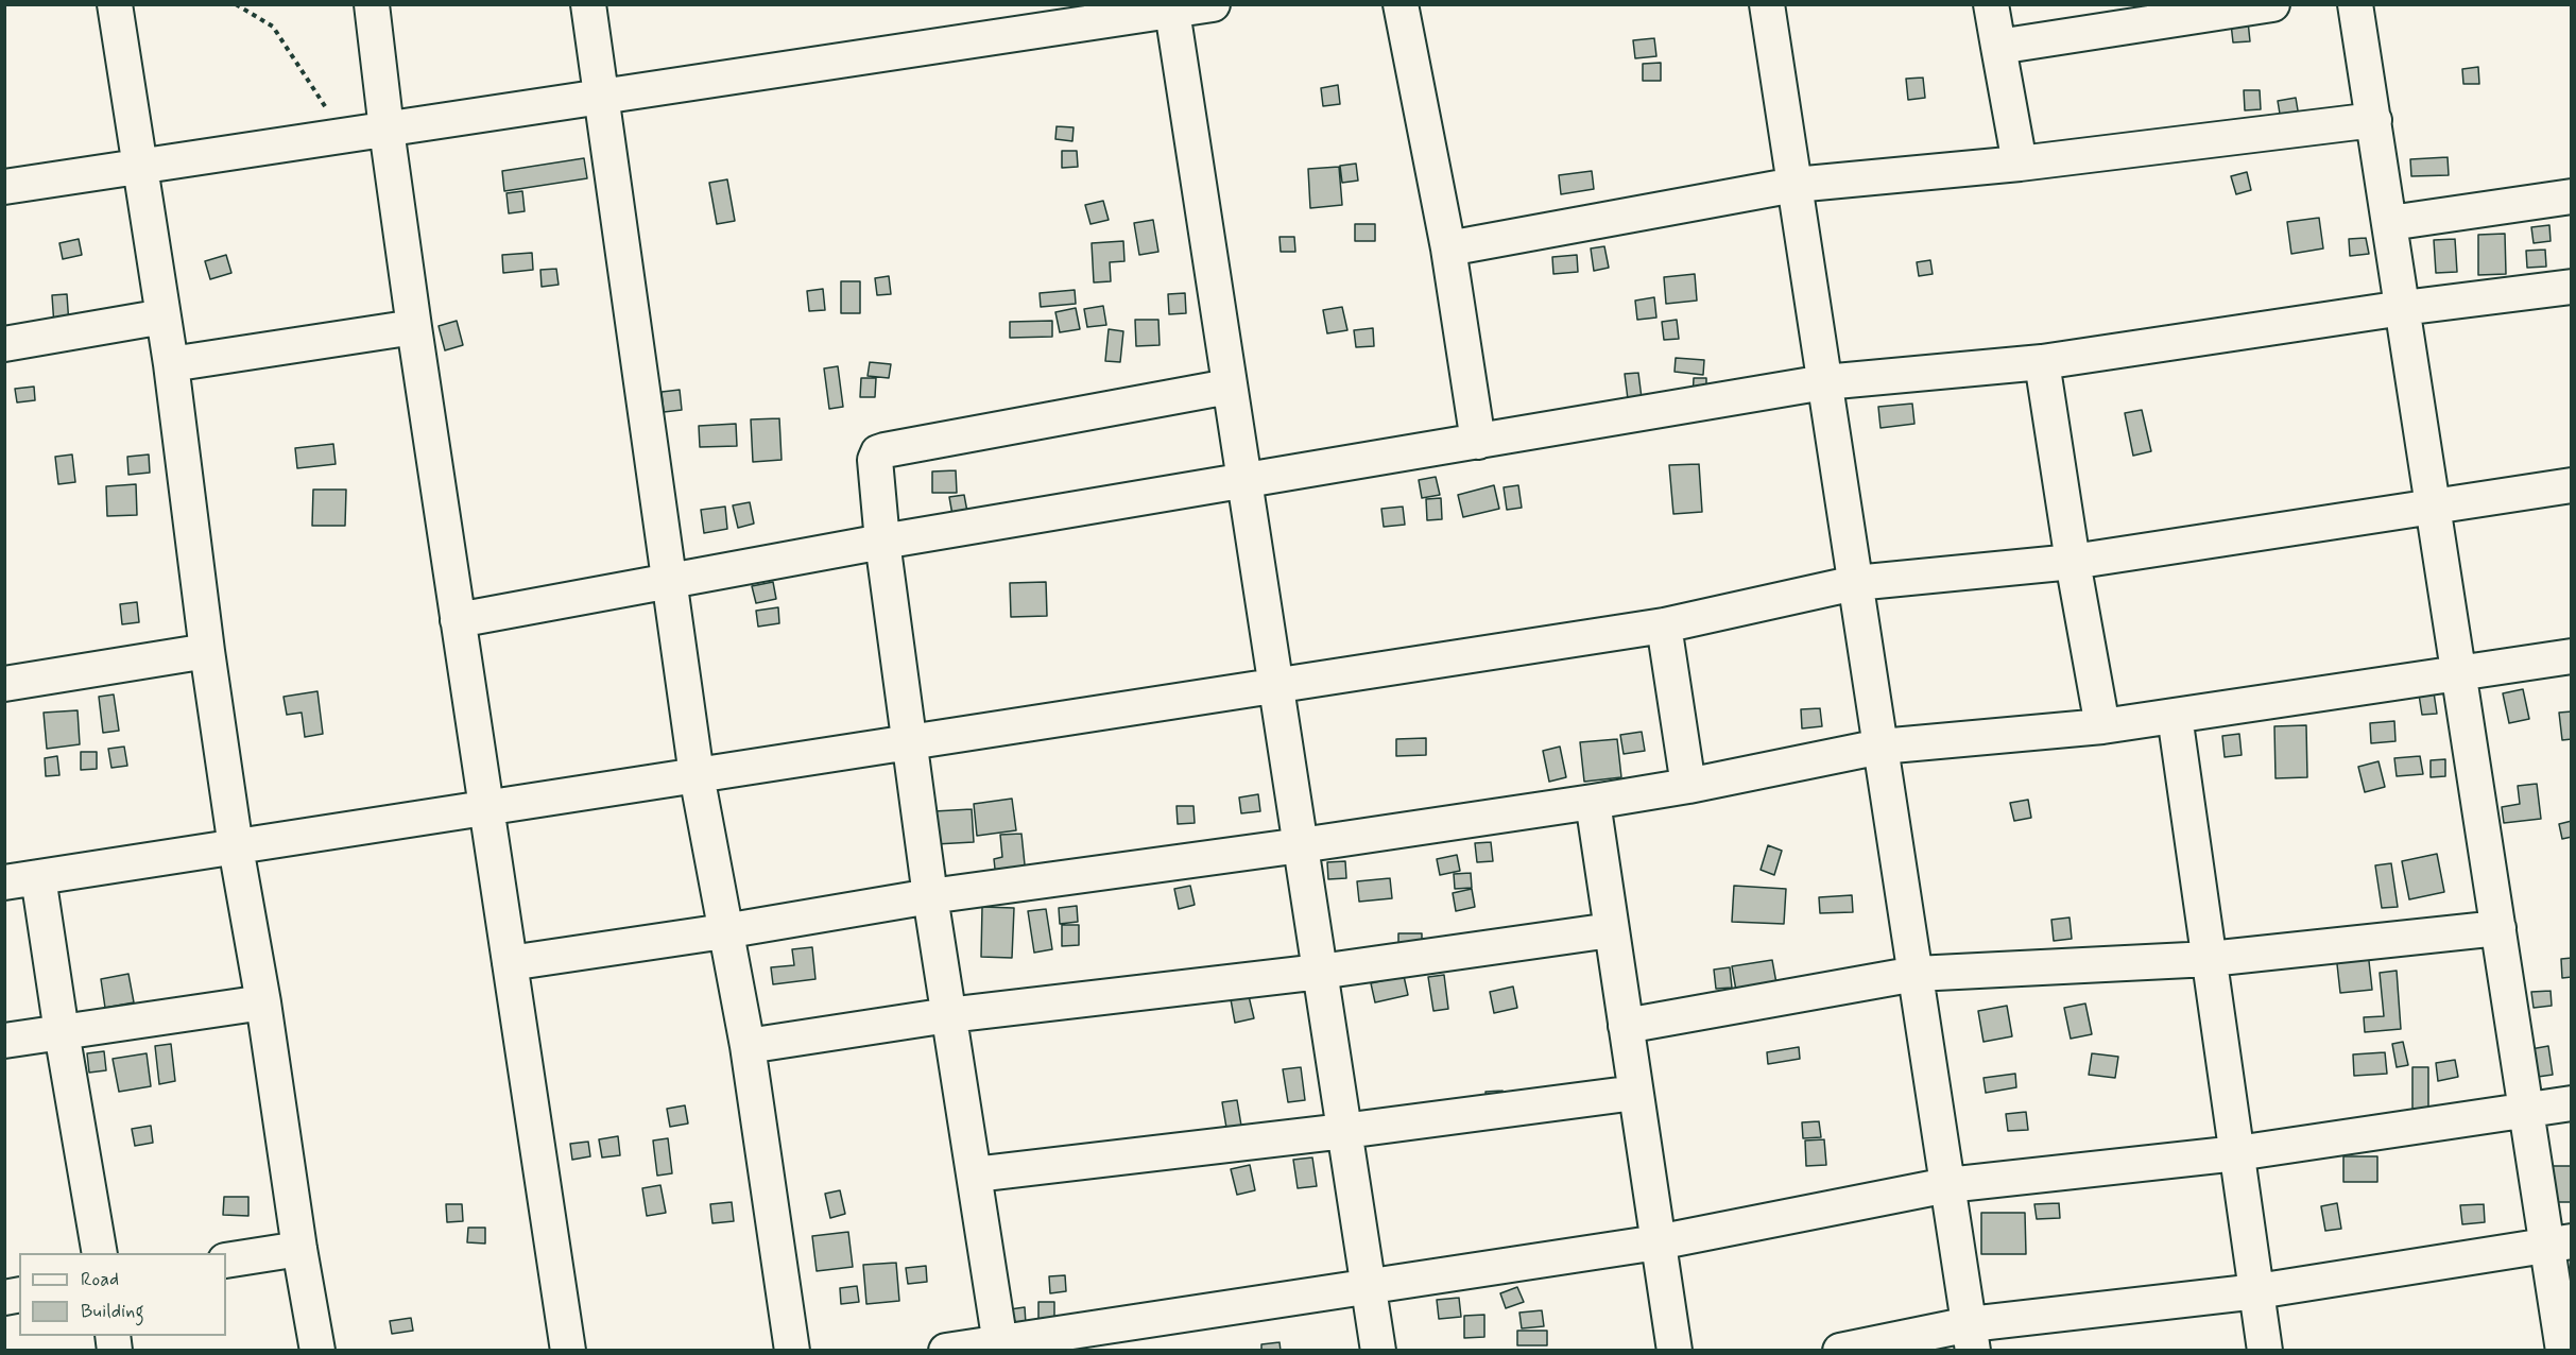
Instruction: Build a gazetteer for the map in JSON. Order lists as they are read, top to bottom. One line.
{"legend":["Road","Building"]}
